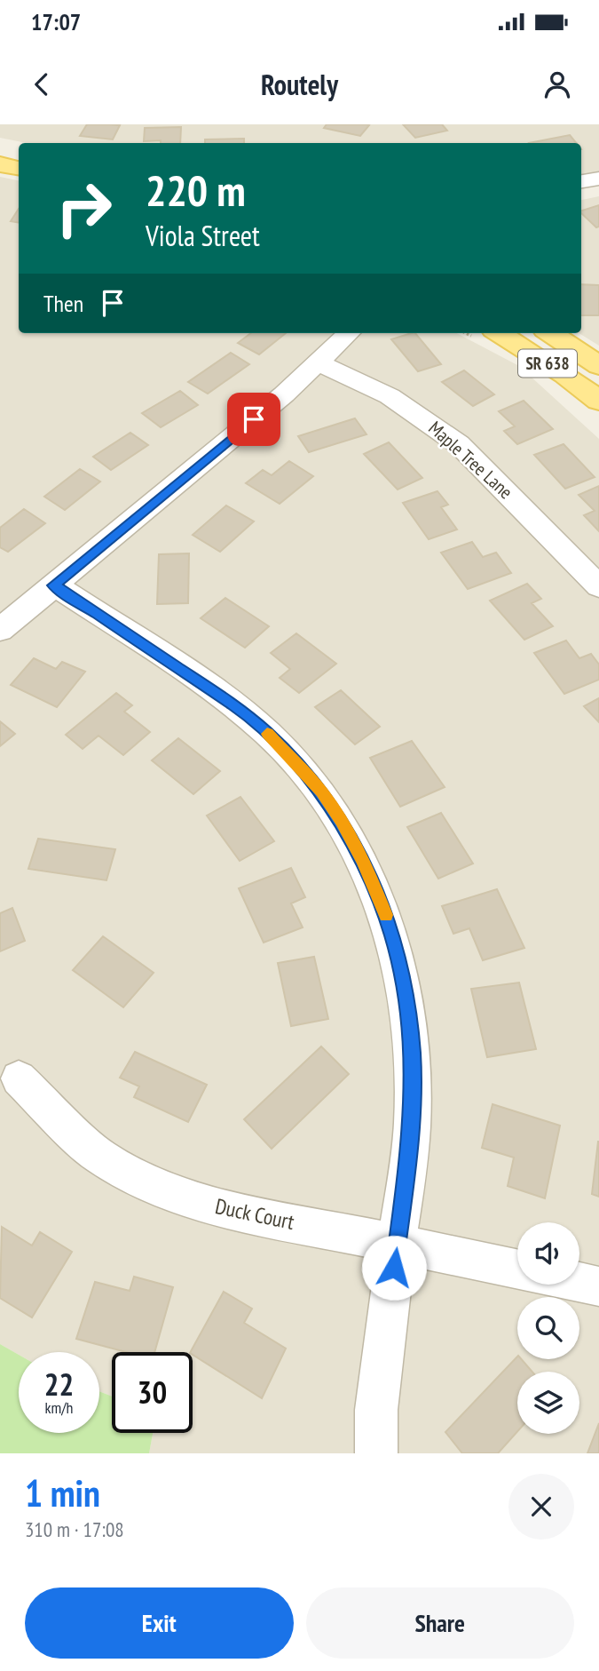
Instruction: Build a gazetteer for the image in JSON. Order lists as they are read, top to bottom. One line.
{"streets":{"main road":["SR 638"],"street":["Maple Tree Lane","Duck Court"]},"page":{"status":"17:07","header":"Routely","turn":["220 m","Viola Street"],"then":"Then","speed":"22 km/h","limit":"30","heading":["1 min","310 m · 17:08"],"buttons":["Exit","Share"]}}
